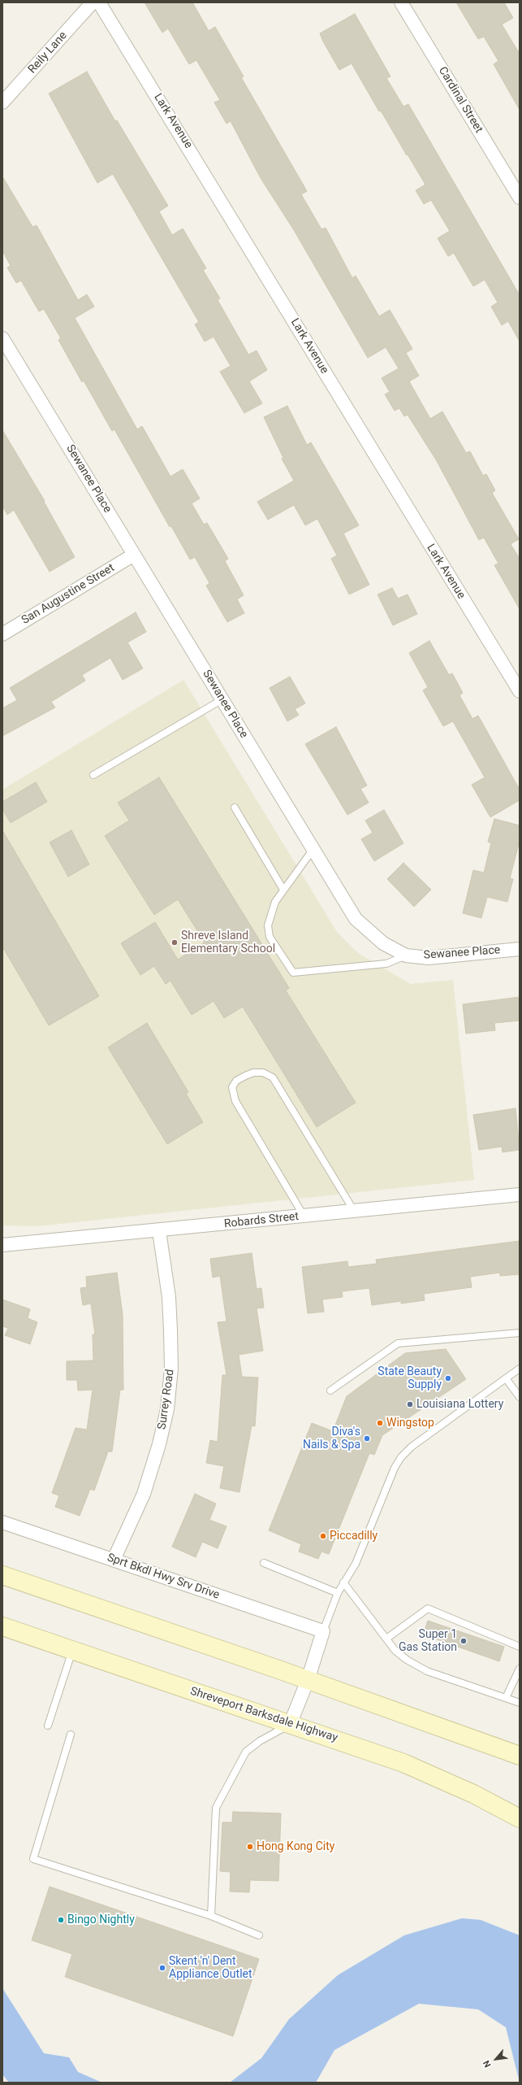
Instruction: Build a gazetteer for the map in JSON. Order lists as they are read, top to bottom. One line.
{"streets":{"main road":["Shreveport Barksdale Highway"],"street":["Reily Lane","Cardinal Street","Lark Avenue","Sewanee Place","San Augustine Street","Robards Street","Surrey Road","Sprt Bkdl Hwy Srv Drive"]},"crossings":[["Sewanee Place","San Augustine Street"],["Robards Street","Surrey Road"],["Surrey Road","Sprt Bkdl Hwy Srv Drive"]],"places":["Shreve Island Elementary School","State Beauty Supply","Louisiana Lottery","Wingstop","Diva's Nails & Spa","Piccadilly","Super 1 Gas Station","Hong Kong City","Bingo Nightly","Skent 'n' Dent Appliance Outlet"],"north":"bottom left"}
